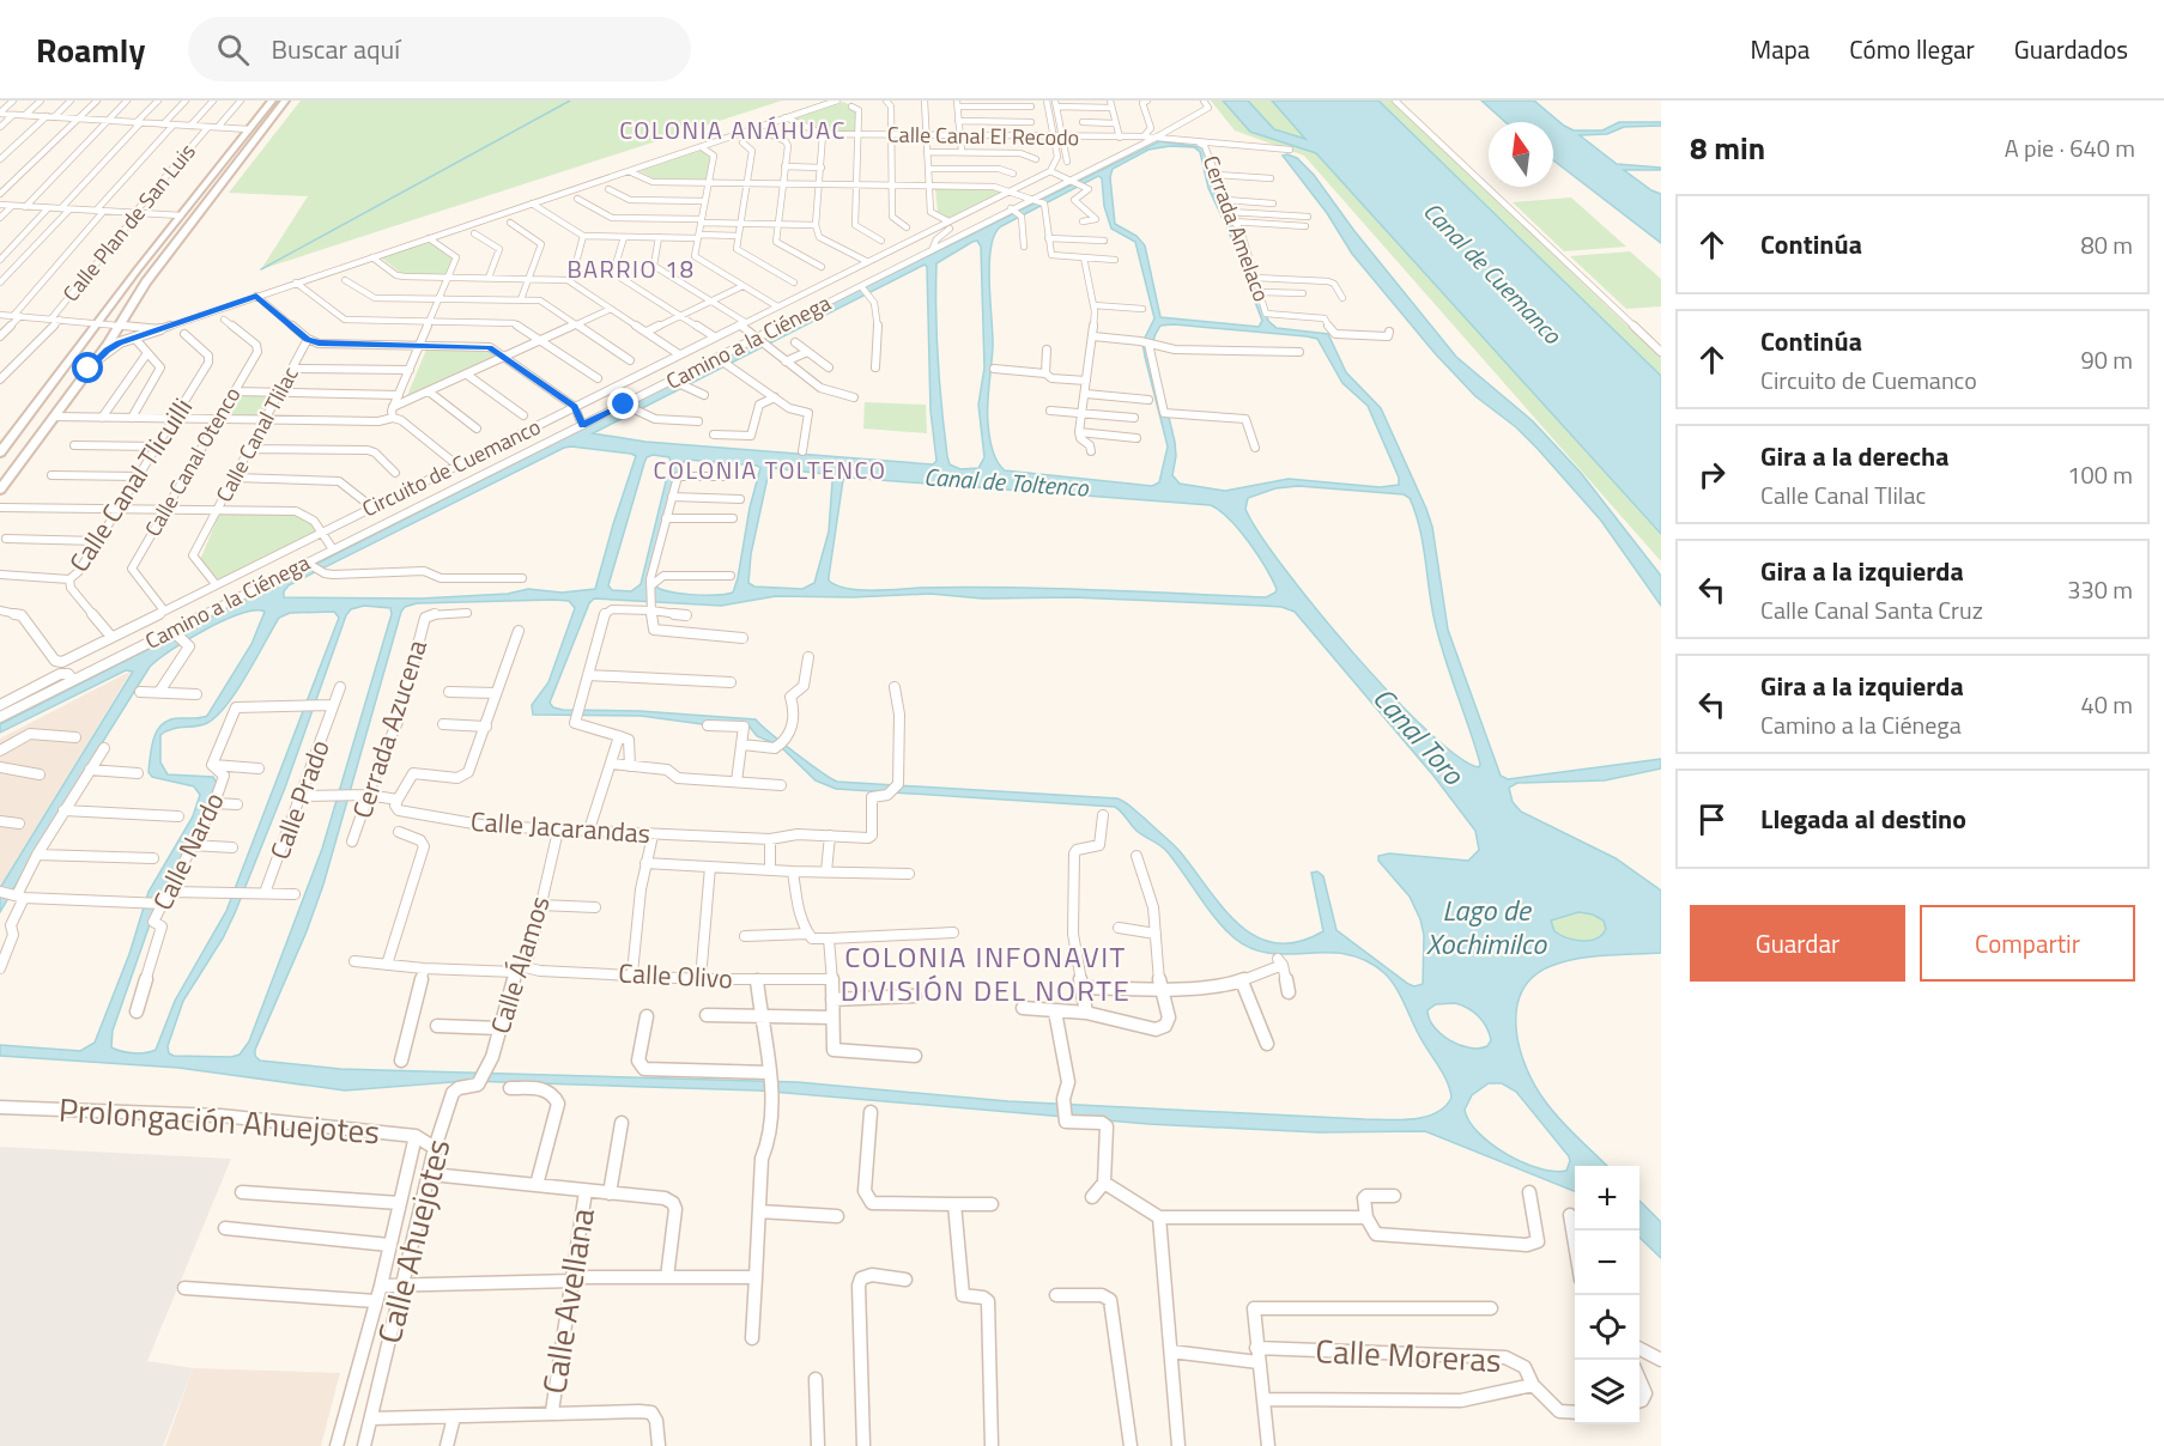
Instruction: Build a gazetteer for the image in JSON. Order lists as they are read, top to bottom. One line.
{"streets":{"street":["Calle Canal El Recodo","Calle Plan de San Luis","Cerrada Amelaco","Camino a la Ciénega","Calle Canal Tlilac","Calle Canal Otenco","Circuito de Cuemanco","Calle Canal Tlicuilli","Cerrada Azucena","Calle Prado","Calle Jacarandas","Calle Nardo","Calle Álamos","Calle Olivo","Prolongación Ahuejotes","Calle Ahuejotes","Calle Avellana","Calle Moreras"]},"crossings":[["Calle Canal El Recodo","Cerrada Amelaco"],["Calle Canal El Recodo","Camino a la Ciénega"],["Calle Canal Tlilac","Circuito de Cuemanco"],["Calle Canal Otenco","Circuito de Cuemanco"],["Circuito de Cuemanco","Calle Canal Tlicuilli"],["Cerrada Azucena","Calle Jacarandas"],["Calle Prado","Calle Jacarandas"],["Calle Prado","Calle Nardo"],["Calle Jacarandas","Calle Álamos"],["Calle Álamos","Calle Olivo"],["Calle Álamos","Calle Ahuejotes"],["Prolongación Ahuejotes","Calle Ahuejotes"]],"districts":["COLONIA ANÁHUAC","BARRIO 18","COLONIA TOLTENCO","COLONIA INFONAVIT DIVISIÓN DEL NORTE"],"water":["Canal de Cuemanco","Canal de Toltenco","Canal Toro","Lago de Xochimilco"],"north":"top","page":{"header":"Roamly","search":"Buscar aquí","nav":["Mapa","Cómo llegar","Guardados"],"heading":["8 min","A pie · 640 m"],"list":[["Continúa","80 m"],["Continúa","Circuito de Cuemanco","90 m"],["Gira a la derecha","Calle Canal Tlilac","100 m"],["Gira a la izquierda","Calle Canal Santa Cruz","330 m"],["Gira a la izquierda","Camino a la Ciénega","40 m"],"Llegada al destino"],"buttons":["Guardar","Compartir"],"map_buttons":["+","−"]}}
